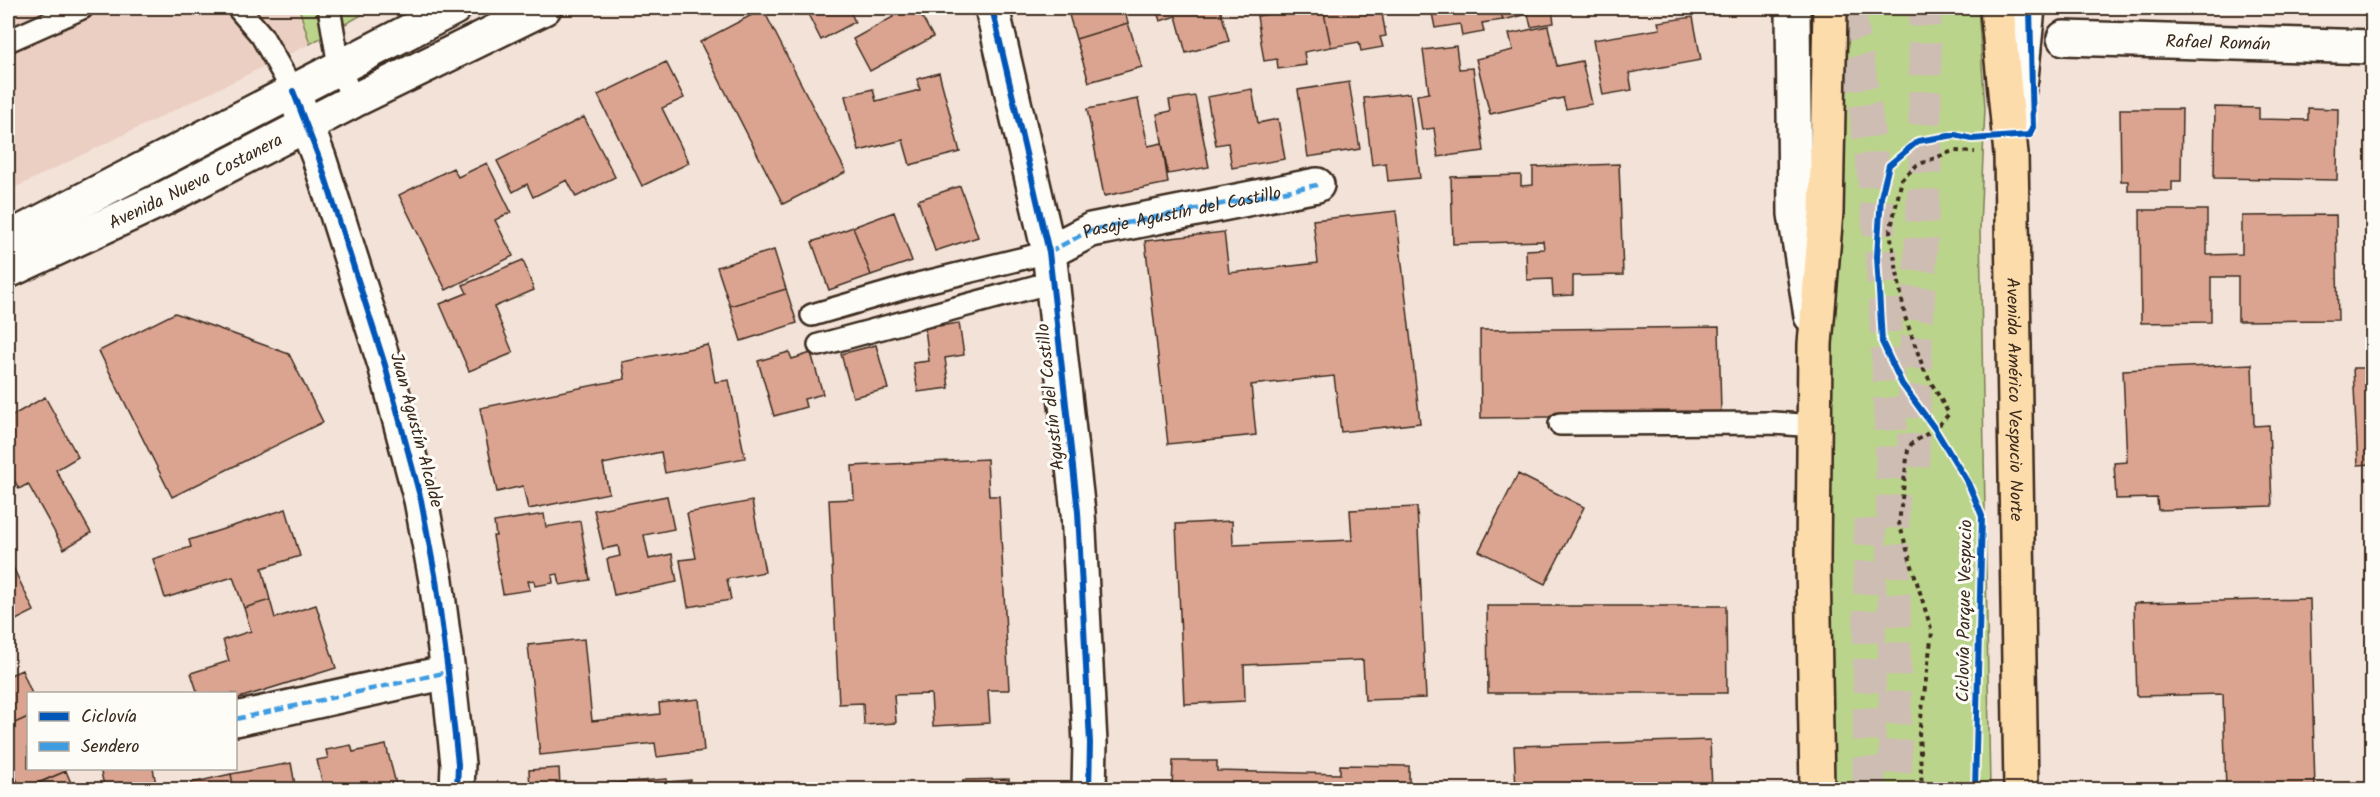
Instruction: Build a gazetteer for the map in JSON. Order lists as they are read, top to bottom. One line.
{"streets":{"main road":["Avenida Américo Vespucio Norte"],"street":["Rafael Román","Avenida Nueva Costanera","Pasaje Agustín del Castillo","Agustín del Castillo","Juan Agustín Alcalde"],"cycle path":["Ciclovía Parque Vespucio"]},"crossings":[["Avenida Nueva Costanera","Juan Agustín Alcalde"],["Pasaje Agustín del Castillo","Agustín del Castillo"]],"legend":["Ciclovía","Sendero"]}
